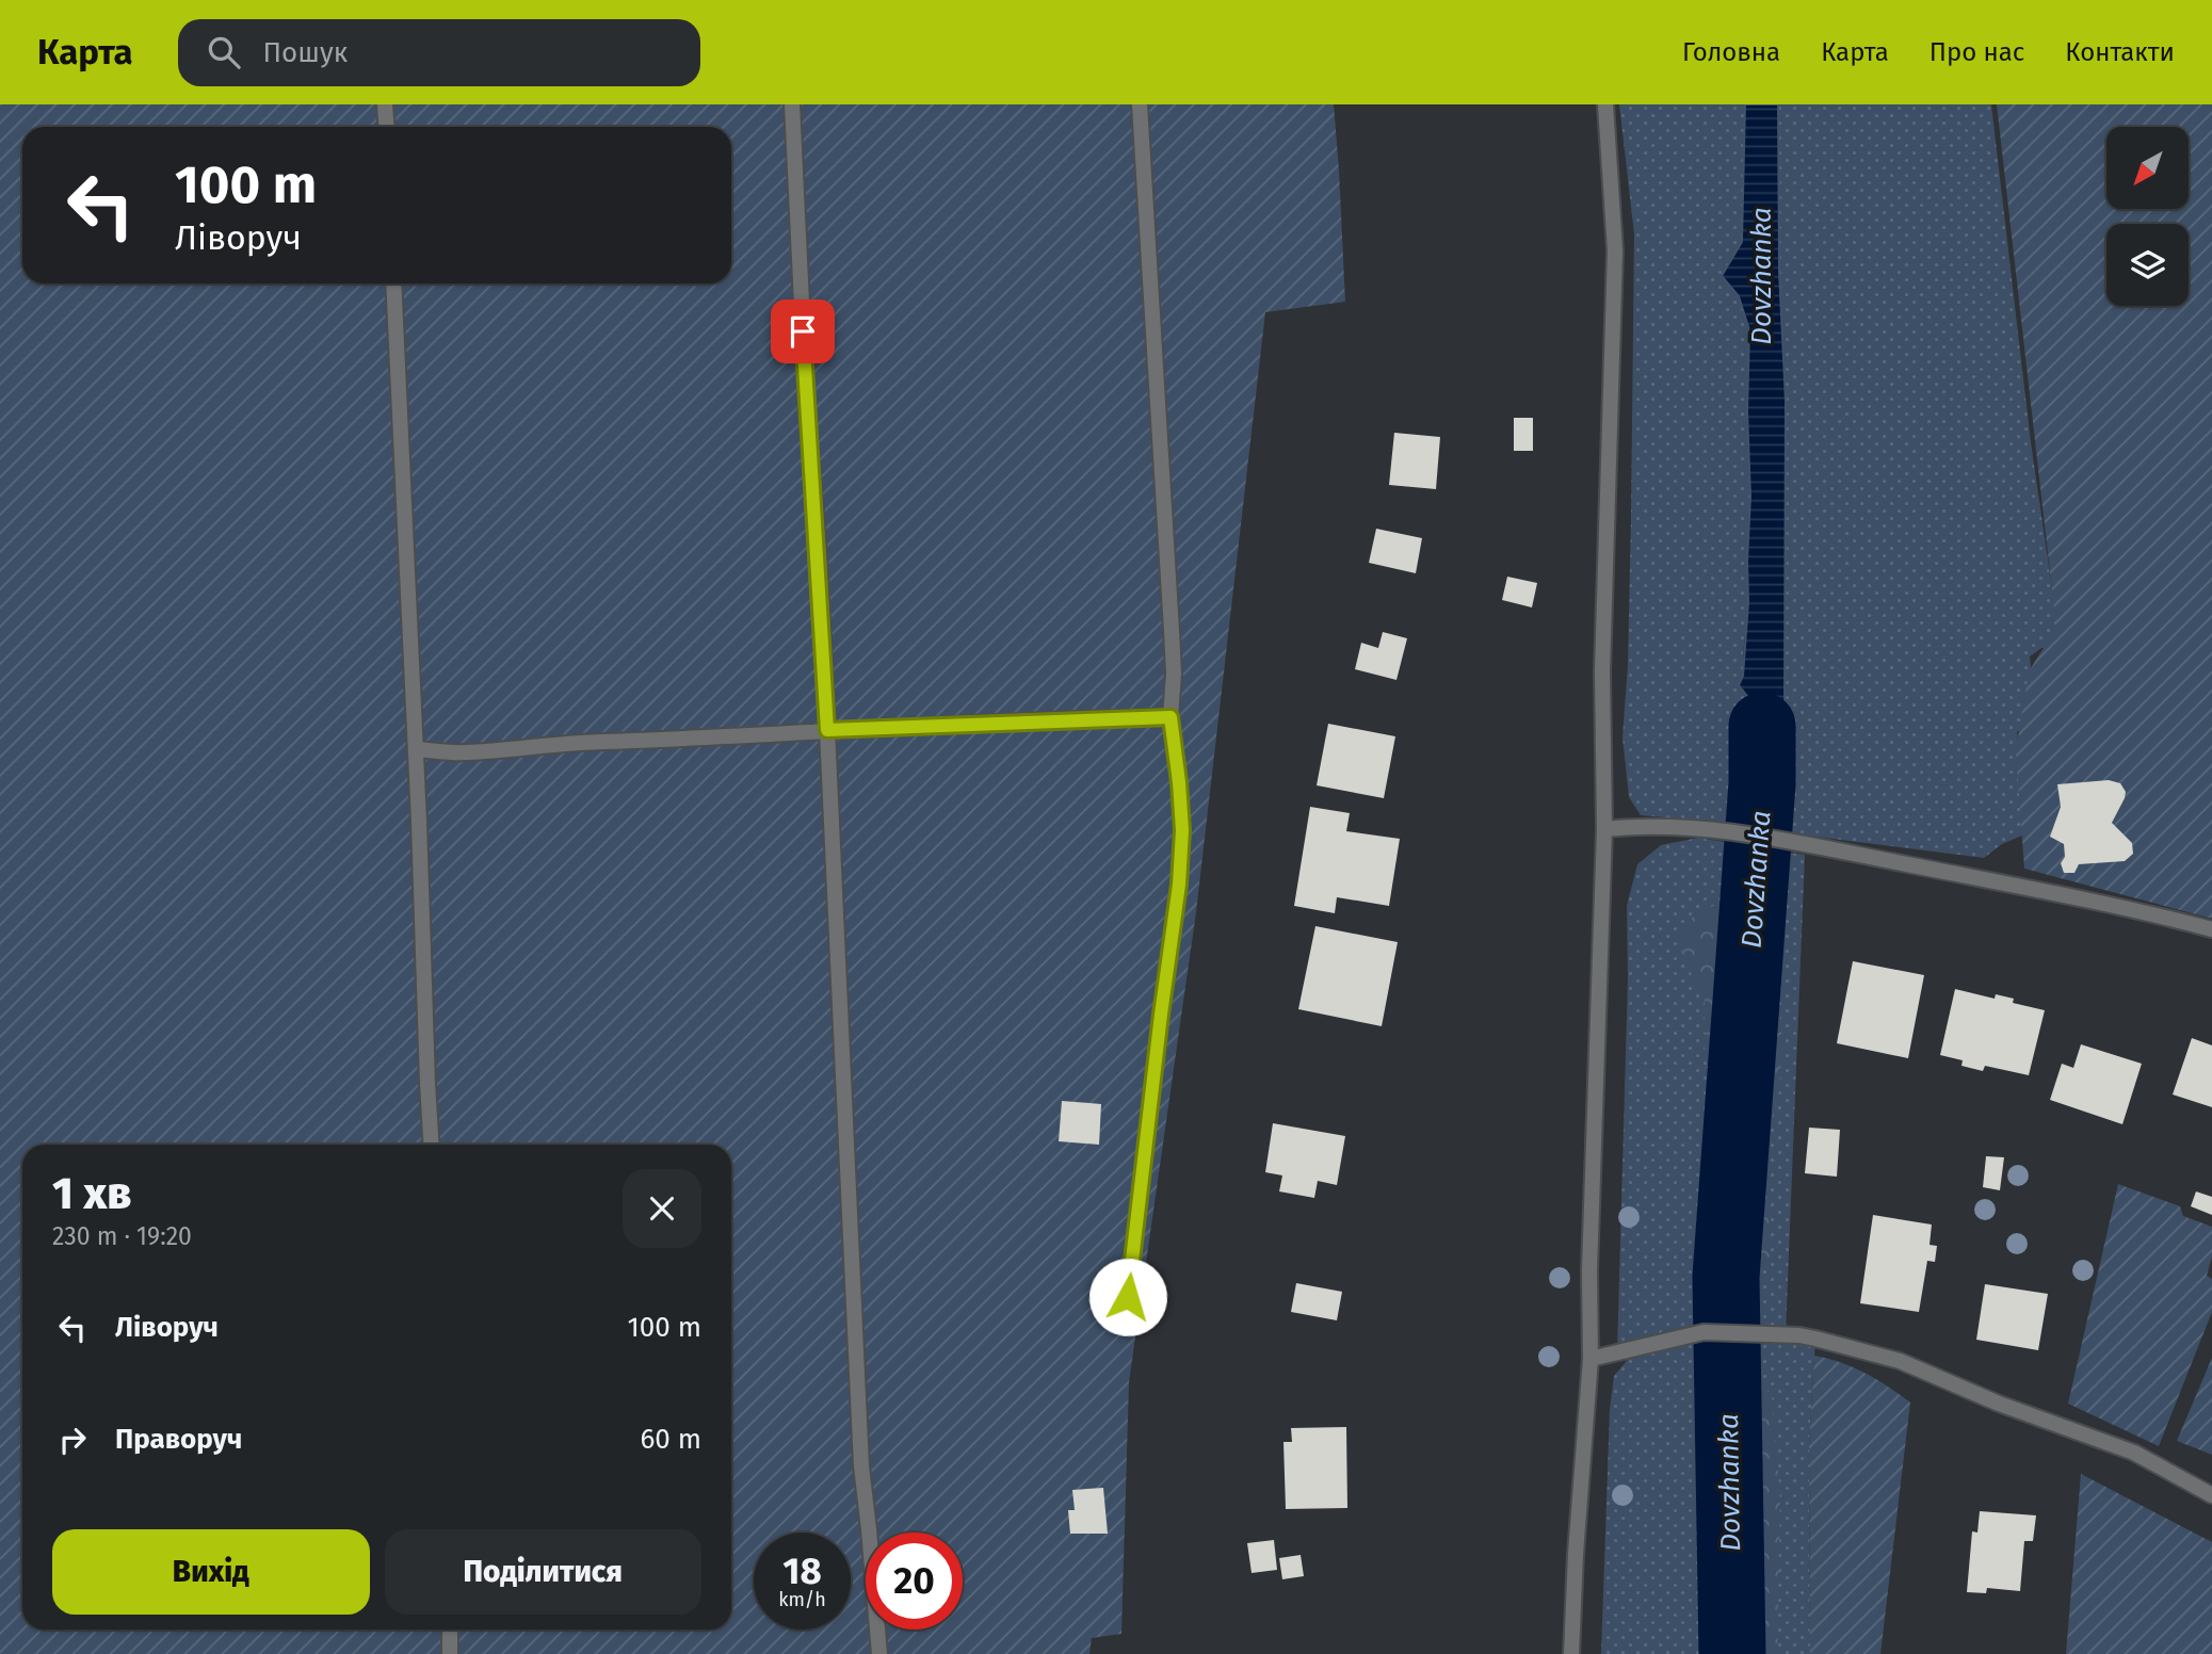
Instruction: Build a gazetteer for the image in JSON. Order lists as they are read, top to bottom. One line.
{"water":["Dovzhanka"],"north":"bottom left","page":{"header":"Карта","search":"Пошук","nav":["Головна","Карта","Про нас","Контакти"],"turn":["100 m","Ліворуч"],"heading":["1 хв","230 m · 19:20"],"list":[{"name":"Ліворуч","value":"100 m"},{"name":"Праворуч","value":"60 m"}],"buttons":["Вихід","Поділитися"],"speed":"18 km/h","limit":"20"}}
